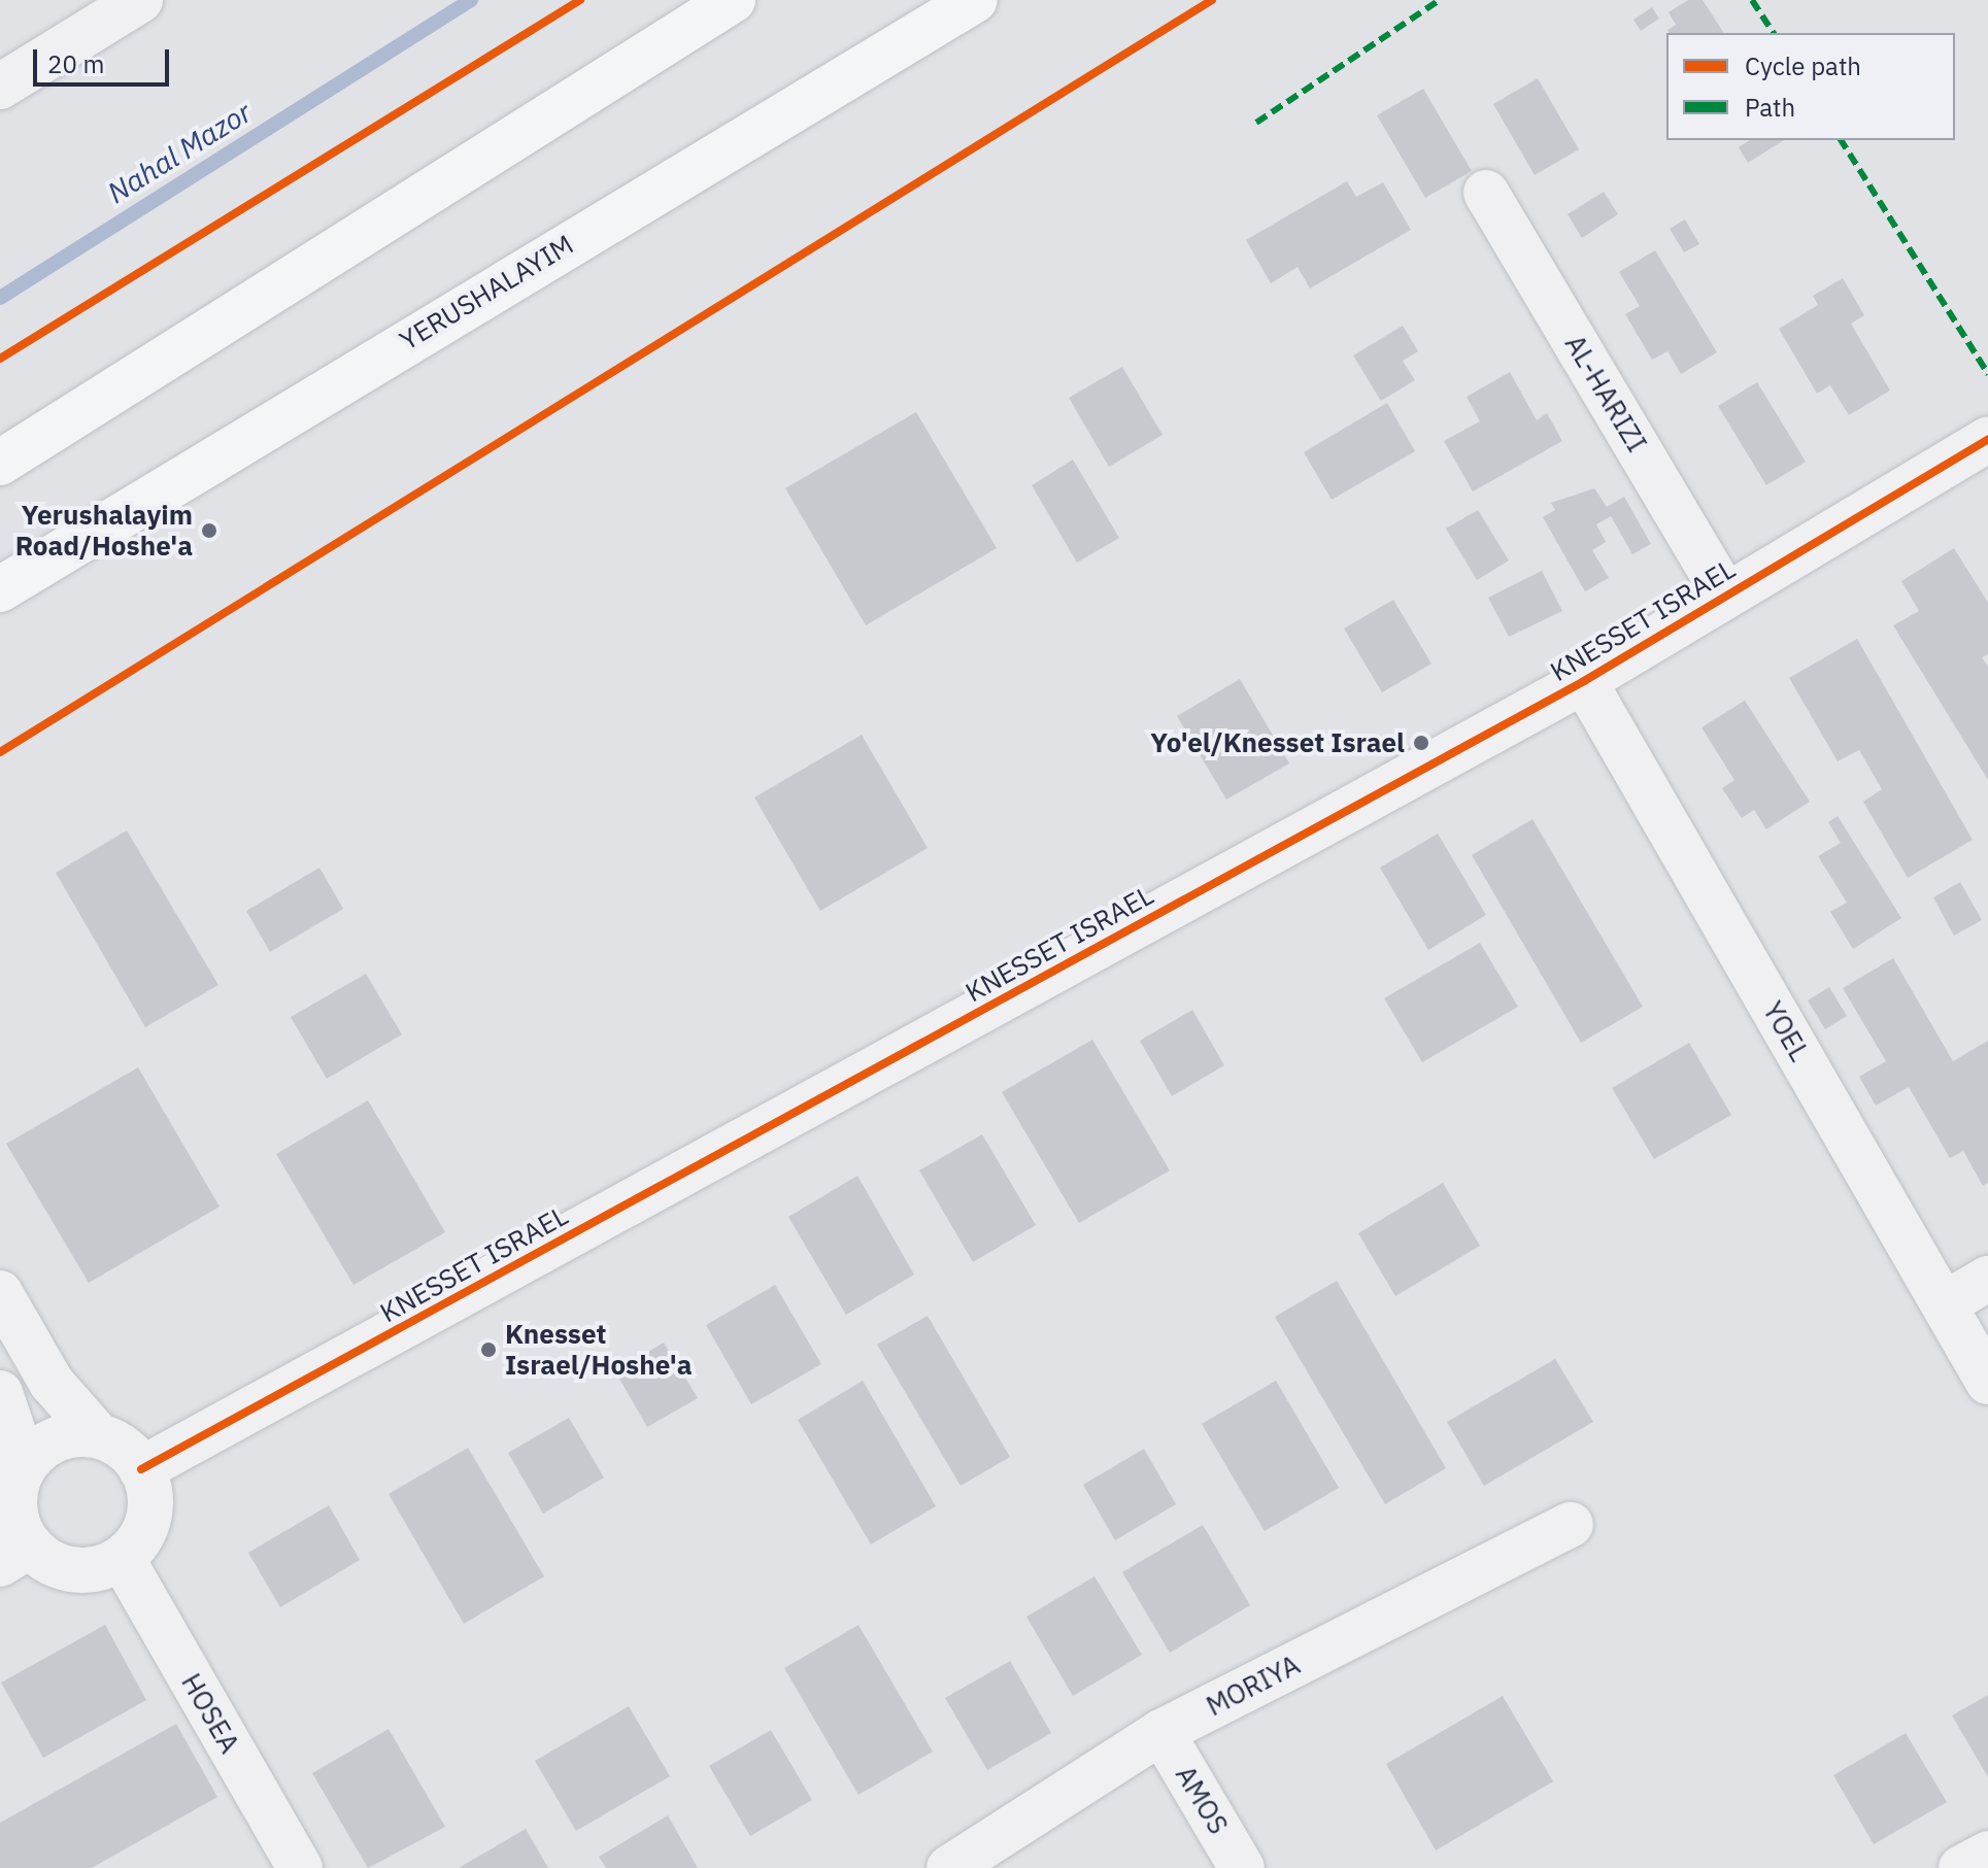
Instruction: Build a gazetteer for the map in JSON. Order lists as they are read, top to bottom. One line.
{"streets":{"highway":["YERUSHALAYIM"],"street":["AL-HARIZI","KNESSET ISRAEL","YOEL","MORIYA","HOSEA","AMOS"]},"crossings":[["AL-HARIZI","KNESSET ISRAEL"],["KNESSET ISRAEL","YOEL"],["KNESSET ISRAEL","HOSEA"],["MORIYA","AMOS"]],"water":["Nahal Mazor"],"places":["Yerushalayim Road/Hoshe'a","Yo'el/Knesset Israel","Knesset Israel/Hoshe'a"],"legend":["Cycle path","Path"],"scale_bar":"20 m"}
